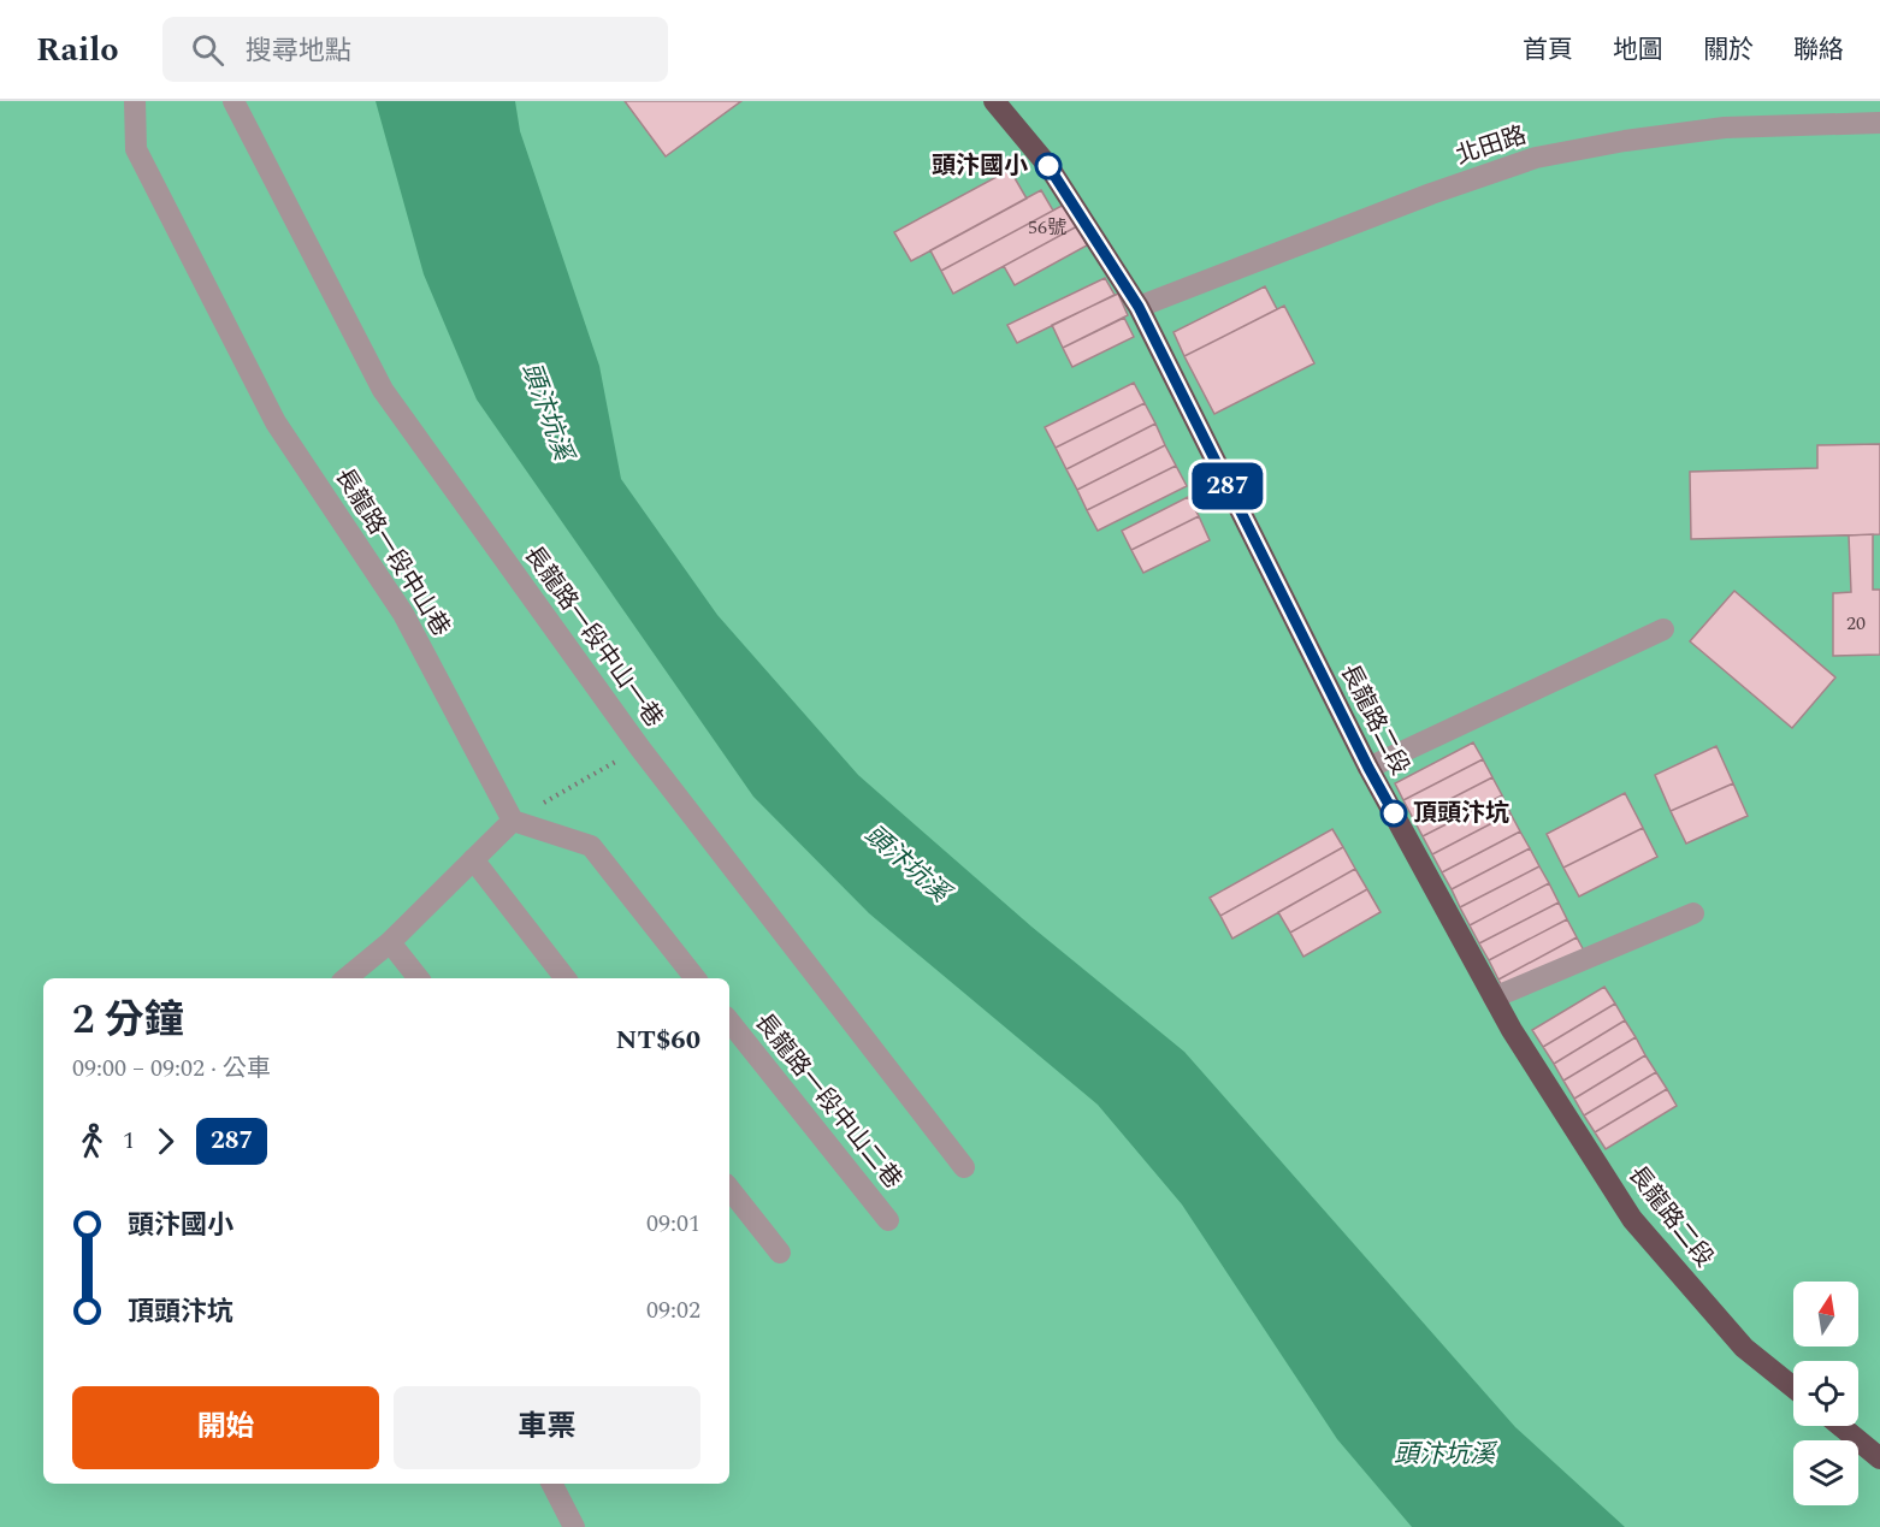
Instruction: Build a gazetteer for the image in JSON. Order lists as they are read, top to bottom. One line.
{"streets":{"main road":["長龍路二段"],"street":["北田路","長龍路一段中山巷","長龍路一段中山一巷","長龍路一段中山二巷"]},"crossings":[["北田路","長龍路二段"]],"water":["頭汴坑溪"],"places":["頭汴國小","頂頭汴坑"],"lines":["bus line 287"],"house_numbers":["56號","20"],"north":"top","page":{"header":"Railo","search":"搜尋地點","nav":["首頁","地圖","關於","聯絡"],"on_map":"287","heading":["2 分鐘","09:00 – 09:02 · 公車","NT$60"],"legs":["1","287"],"list":[{"name":"頭汴國小","value":"09:01"},{"name":"頂頭汴坑","value":"09:02"}],"buttons":["開始","車票"]}}
